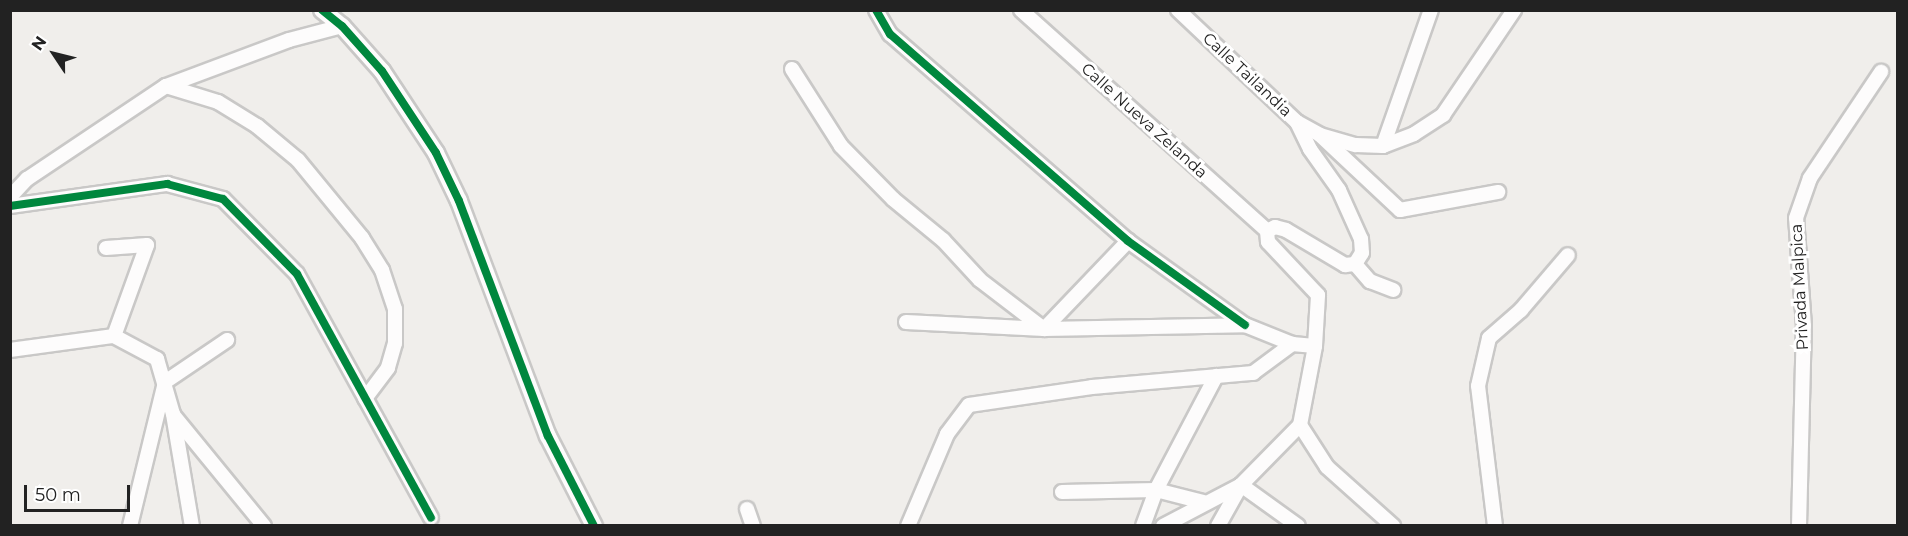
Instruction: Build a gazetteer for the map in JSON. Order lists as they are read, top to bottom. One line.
{"streets":{"street":["Calle Tailandia","Calle Nueva Zelanda","Privada Malpica"]},"scale_bar":"50 m","north":"top left"}
